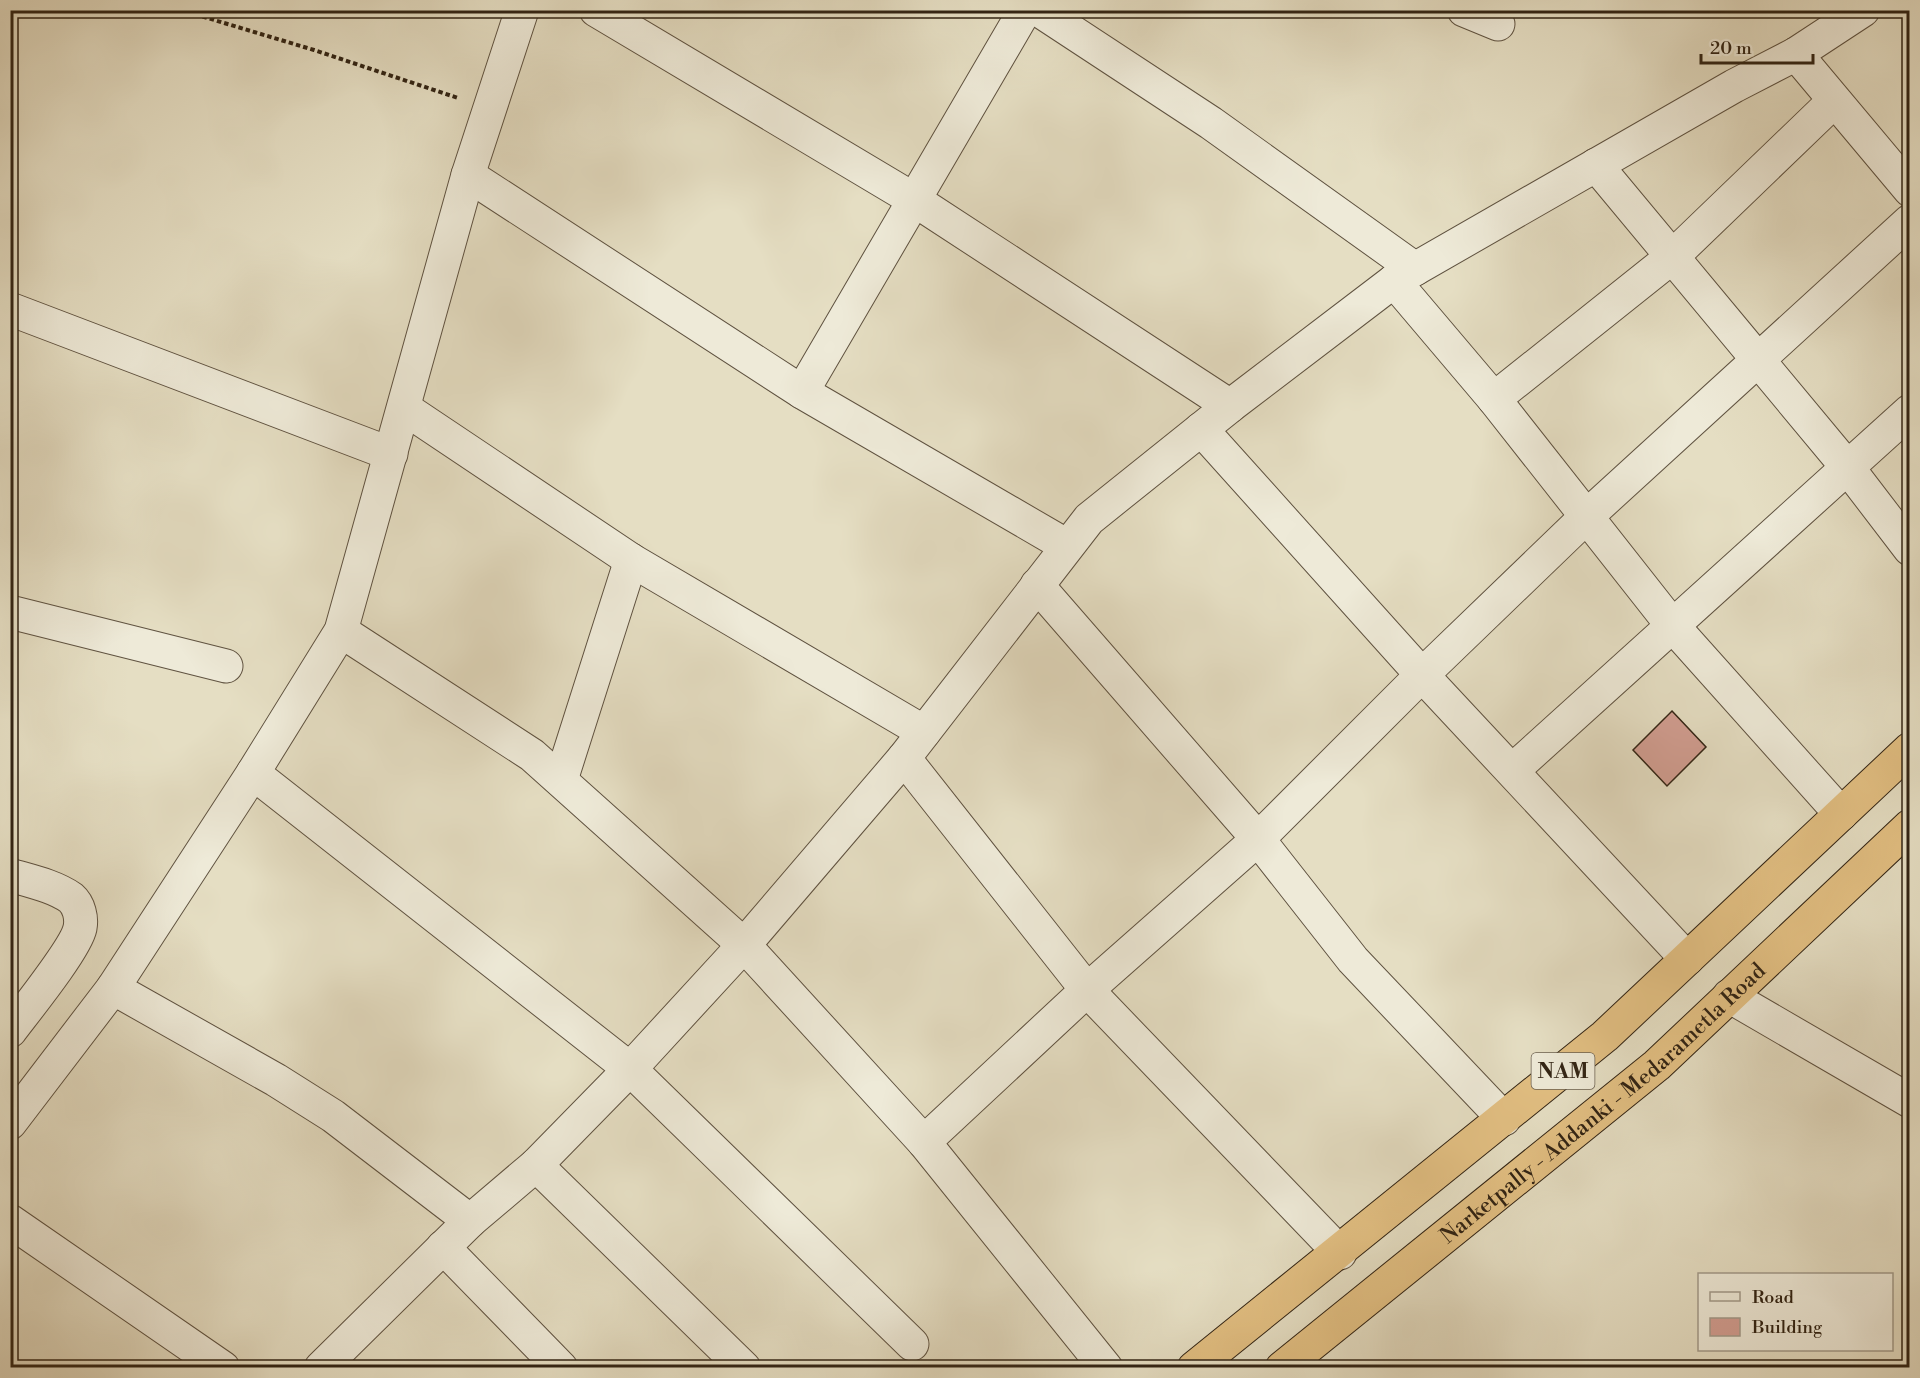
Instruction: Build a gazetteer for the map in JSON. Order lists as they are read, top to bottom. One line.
{"streets":{"highway":["NAM","Narketpally - Addanki - Medarametla Road"]},"legend":["Road","Building"],"scale_bar":"20 m"}
